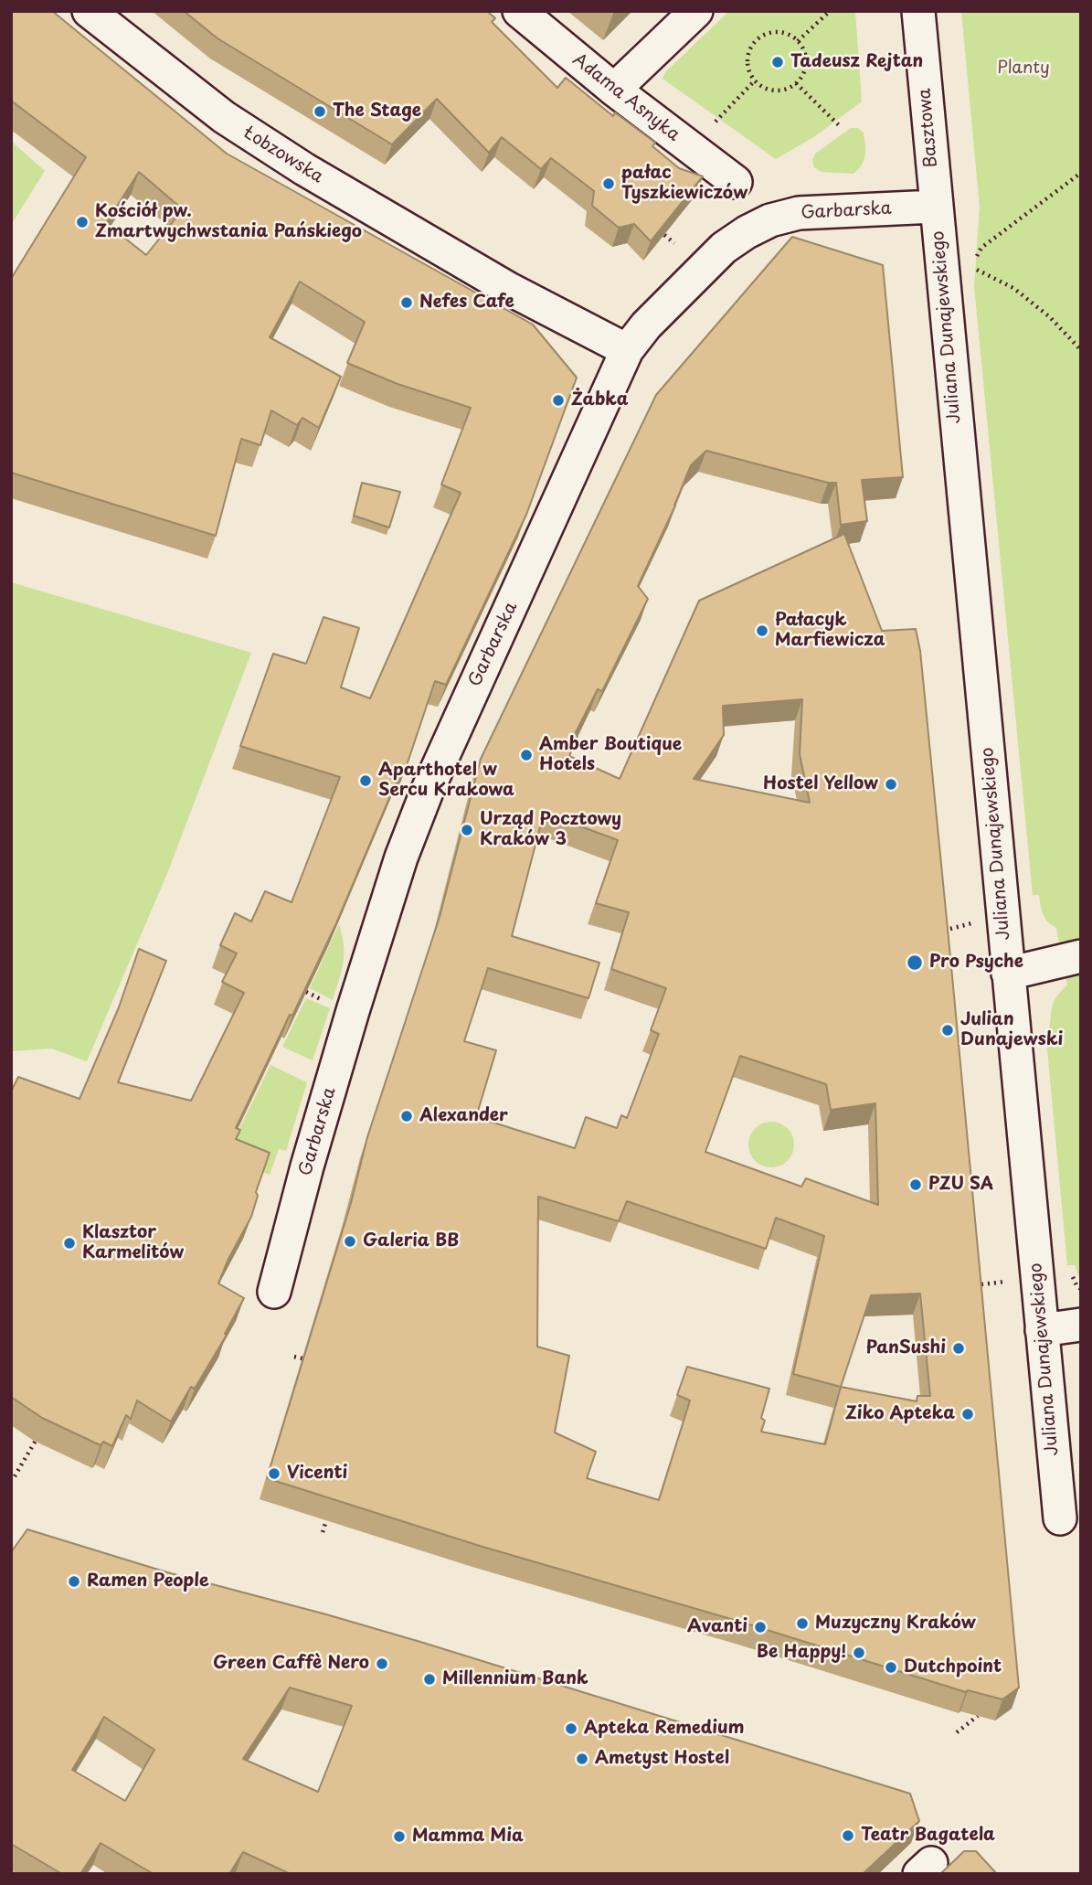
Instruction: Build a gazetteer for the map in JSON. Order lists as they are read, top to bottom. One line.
{"streets":{"street":["Adama Asnyka","Basztowa","Łobzowska","Garbarska","Juliana Dunajewskiego"]},"crossings":[["Basztowa","Garbarska"],["Basztowa","Juliana Dunajewskiego"],["Łobzowska","Garbarska"],["Garbarska","Juliana Dunajewskiego"]],"parks":["Planty"],"places":["Tadeusz Rejtan","The Stage","pałac Tyszkiewiczów","Kościół pw. Zmartwychwstania Pańskiego","Nefes Cafe","Żabka","Pałacyk Marfiewicza","Amber Boutique Hotels","Aparthotel w Sercu Krakowa","Hostel Yellow","Urząd Pocztowy Kraków 3","Pro Psyche","Julian Dunajewski","Alexander","PZU SA","Galeria BB","Klasztor Karmelitów","PanSushi","Ziko Apteka","Vicenti","Ramen People","Muzyczny Kraków","Avanti","Be Happy!","Green Caffè Nero","Dutchpoint","Millennium Bank","Apteka Remedium","Ametyst Hostel","Teatr Bagatela","Mamma Mia"]}
